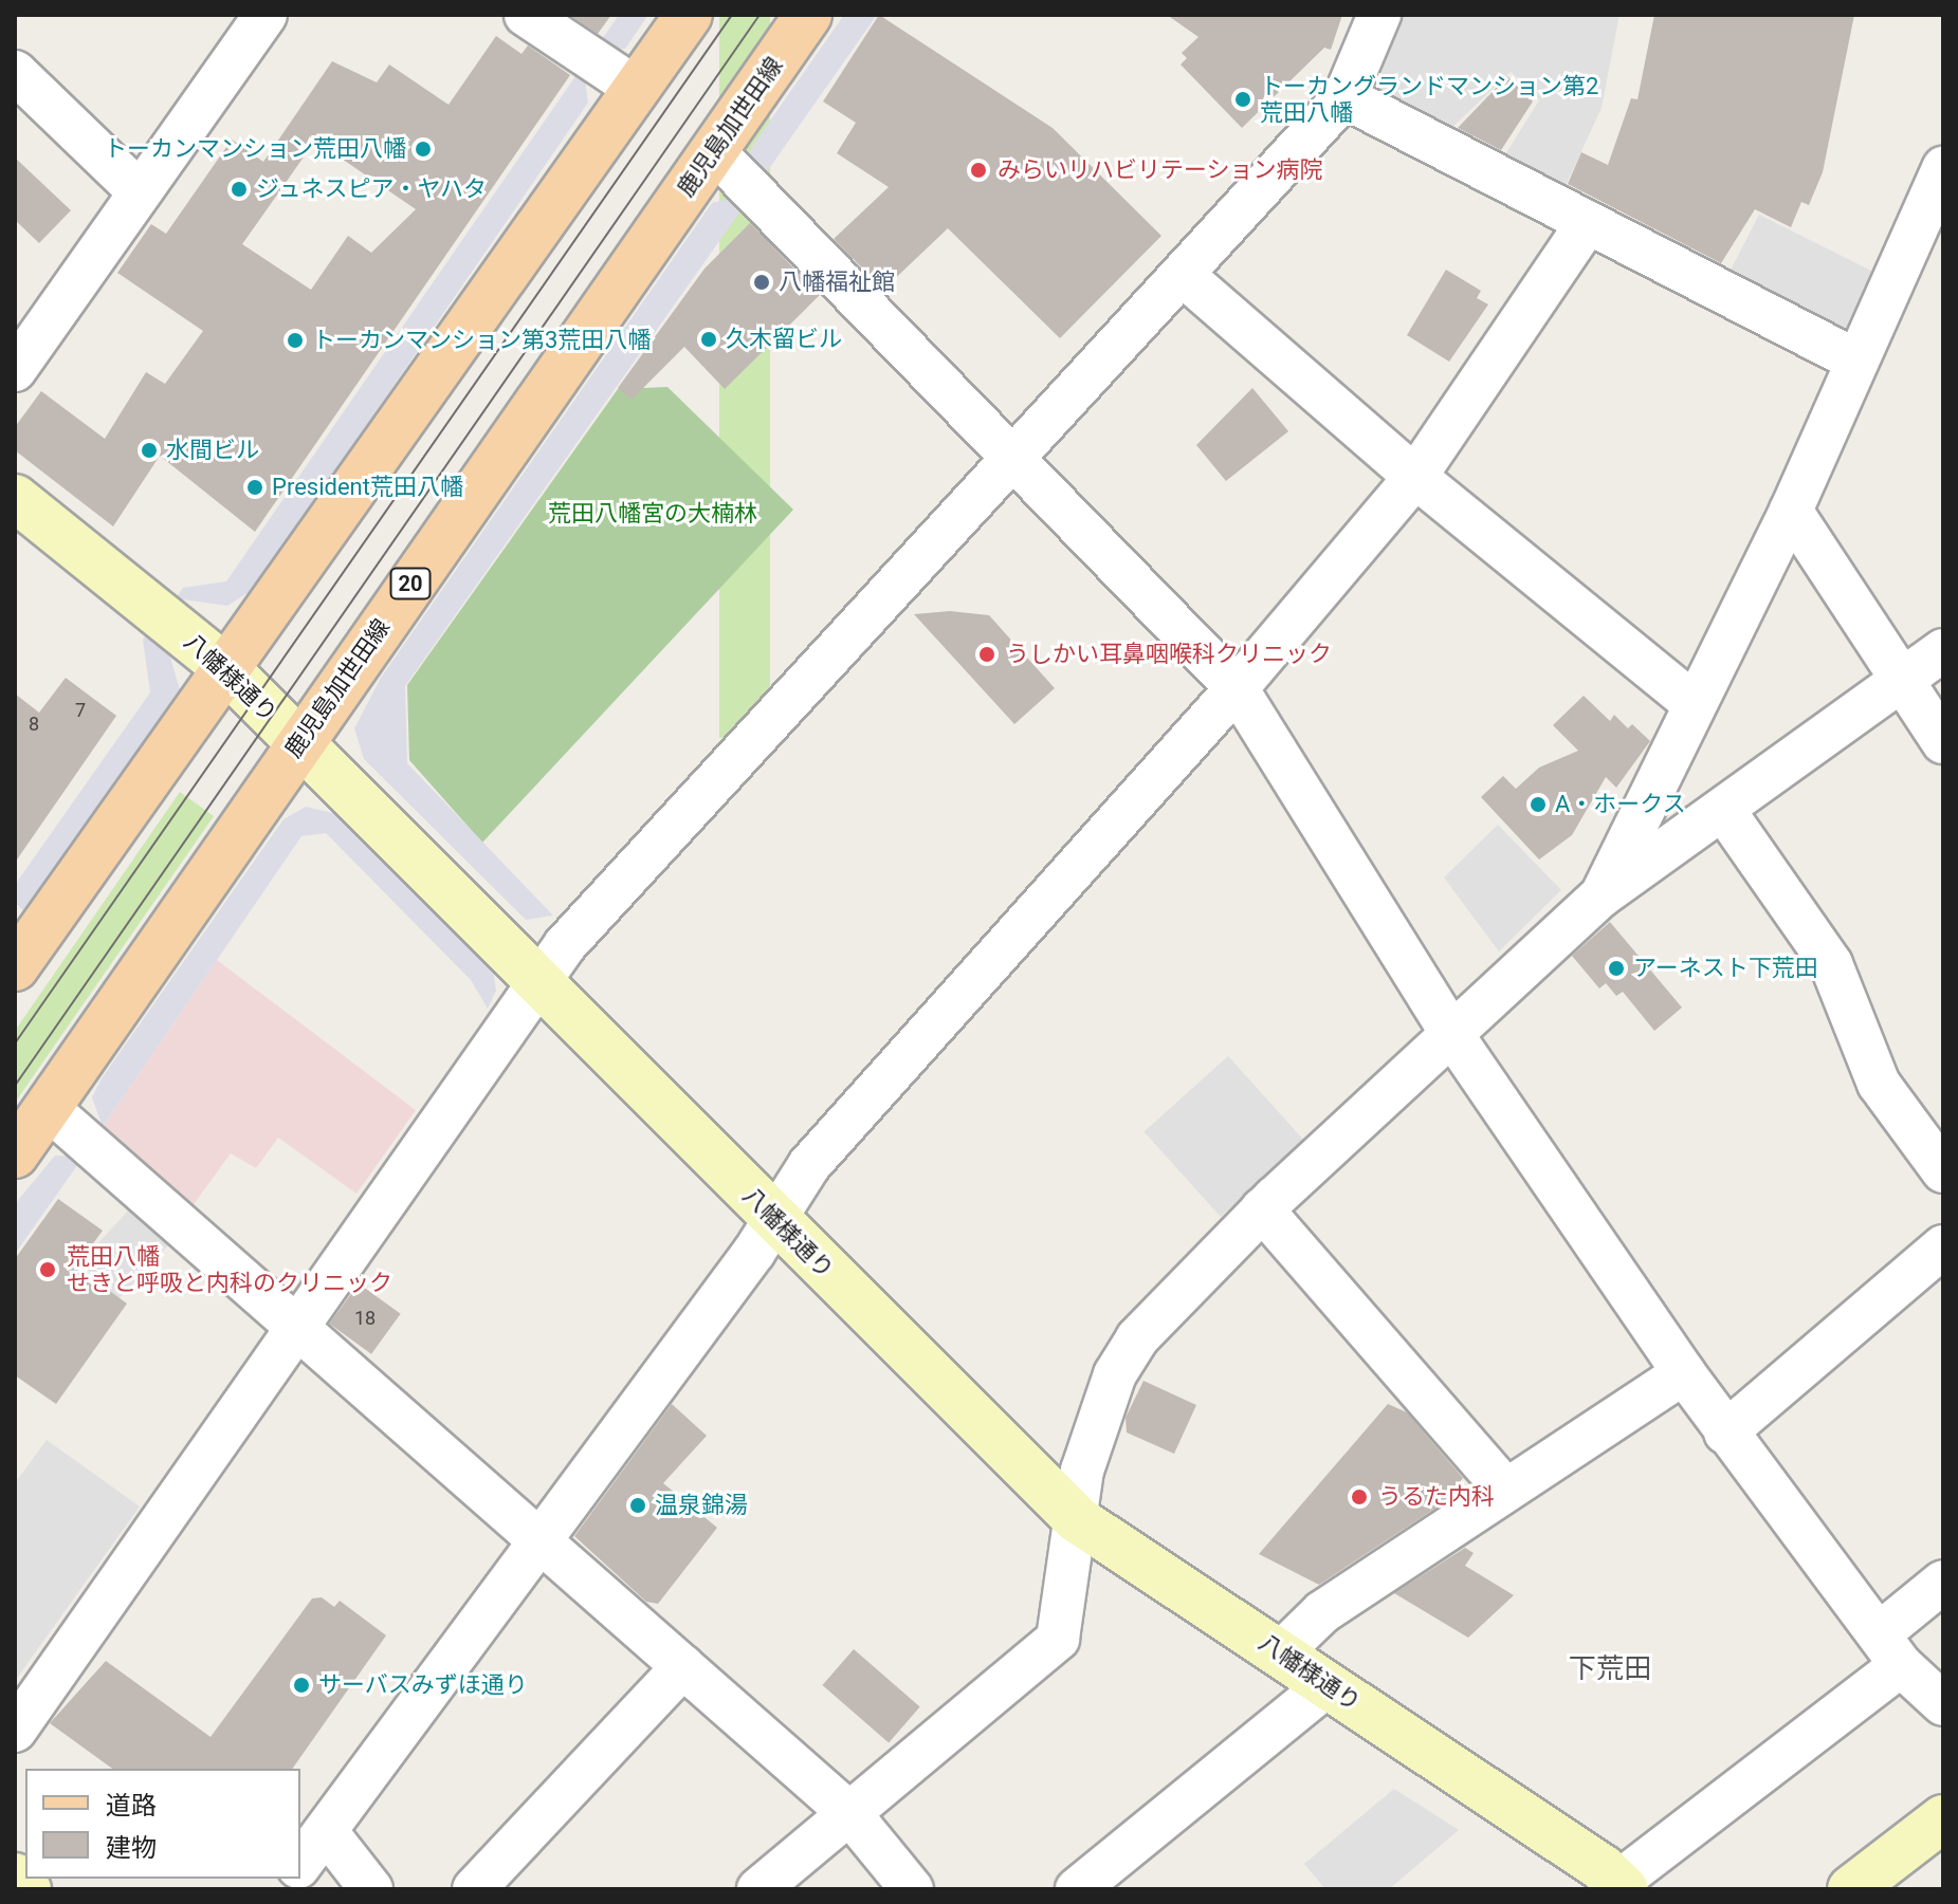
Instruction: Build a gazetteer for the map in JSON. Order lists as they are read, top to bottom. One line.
{"streets":{"main road":["鹿児島加世田線","20"],"street":["八幡様通り"]},"crossings":[["鹿児島加世田線","八幡様通り"]],"districts":["下荒田"],"parks":["荒田八幡宮の大楠林"],"places":["トーカングランドマンション第2 荒田八幡","トーカンマンション荒田八幡","みらいリハビリテーション病院","ジュネスピア・ヤハタ","八幡福祉館","久木留ビル","トーカンマンション第3荒田八幡","水間ビル","President荒田八幡","うしかい耳鼻咽喉科クリニック","A・ホークス","アーネスト下荒田","荒田八幡 せきと呼吸と内科のクリニック","うるた内科","温泉錦湯","サーバスみずほ通り"],"house_numbers":["7","8","18"],"legend":["道路","建物"]}
